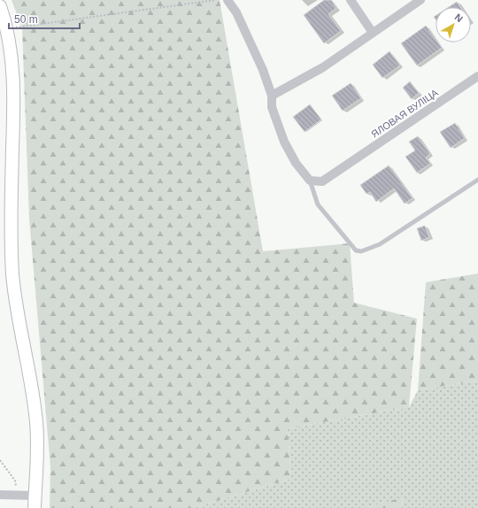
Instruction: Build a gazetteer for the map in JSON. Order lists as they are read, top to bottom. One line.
{"streets":{"street":["ЯЛОВАЯ ВУЛІЦА"]},"scale_bar":"50 m","north":"top right"}
